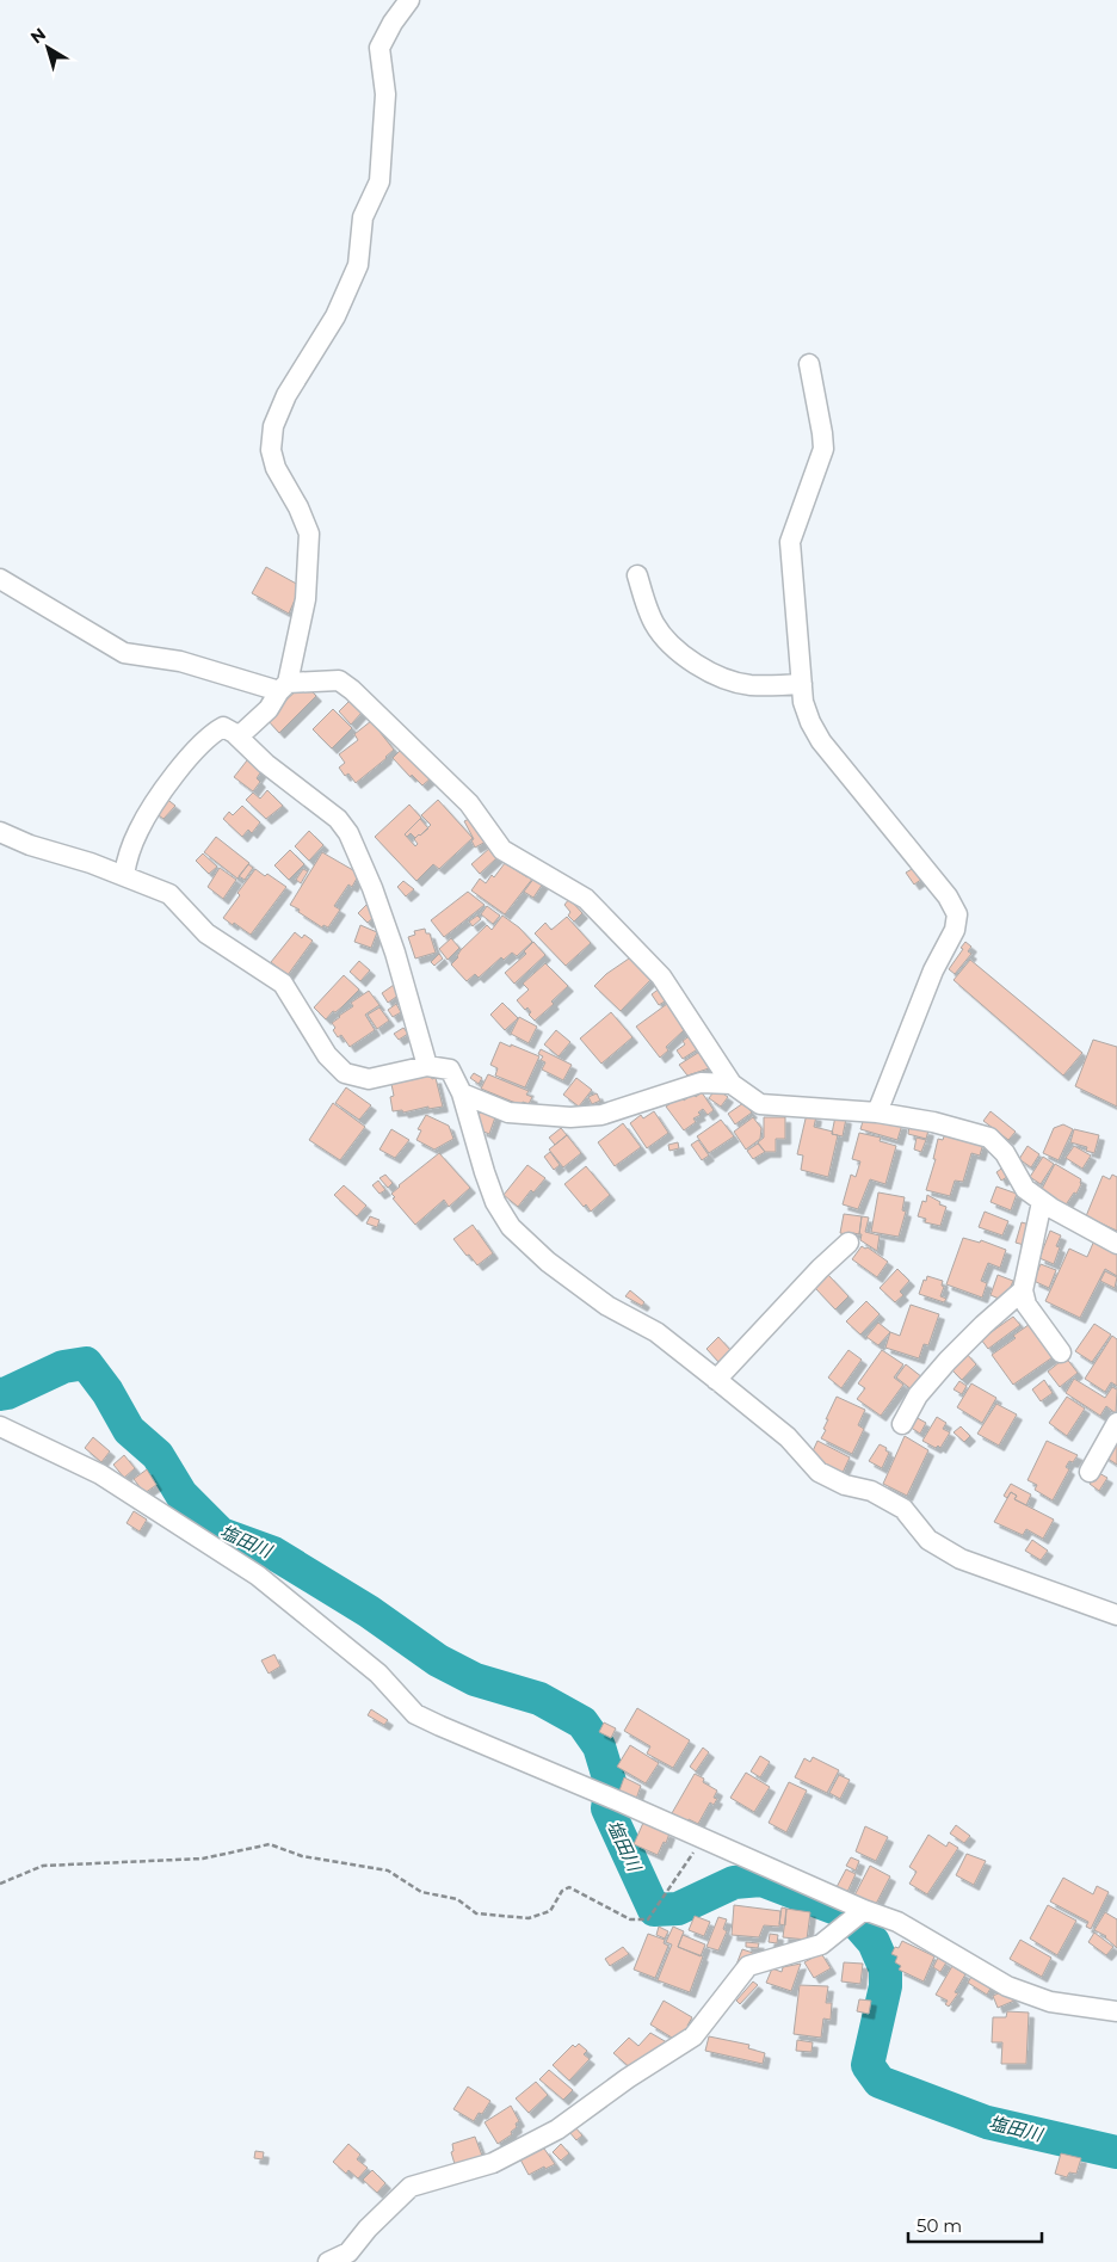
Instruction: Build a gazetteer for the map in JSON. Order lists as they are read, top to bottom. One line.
{"water":["塩田川"],"scale_bar":"50 m","north":"top left"}
